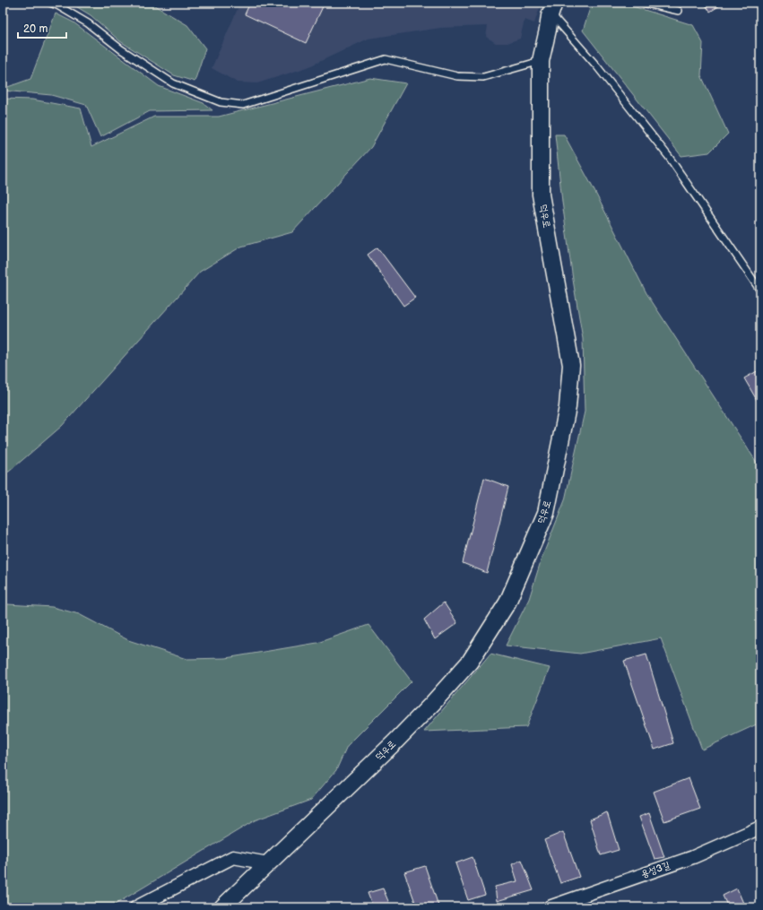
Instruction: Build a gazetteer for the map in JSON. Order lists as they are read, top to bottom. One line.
{"streets":{"street":["덕우로","용성3길"]},"scale_bar":"20 m"}
